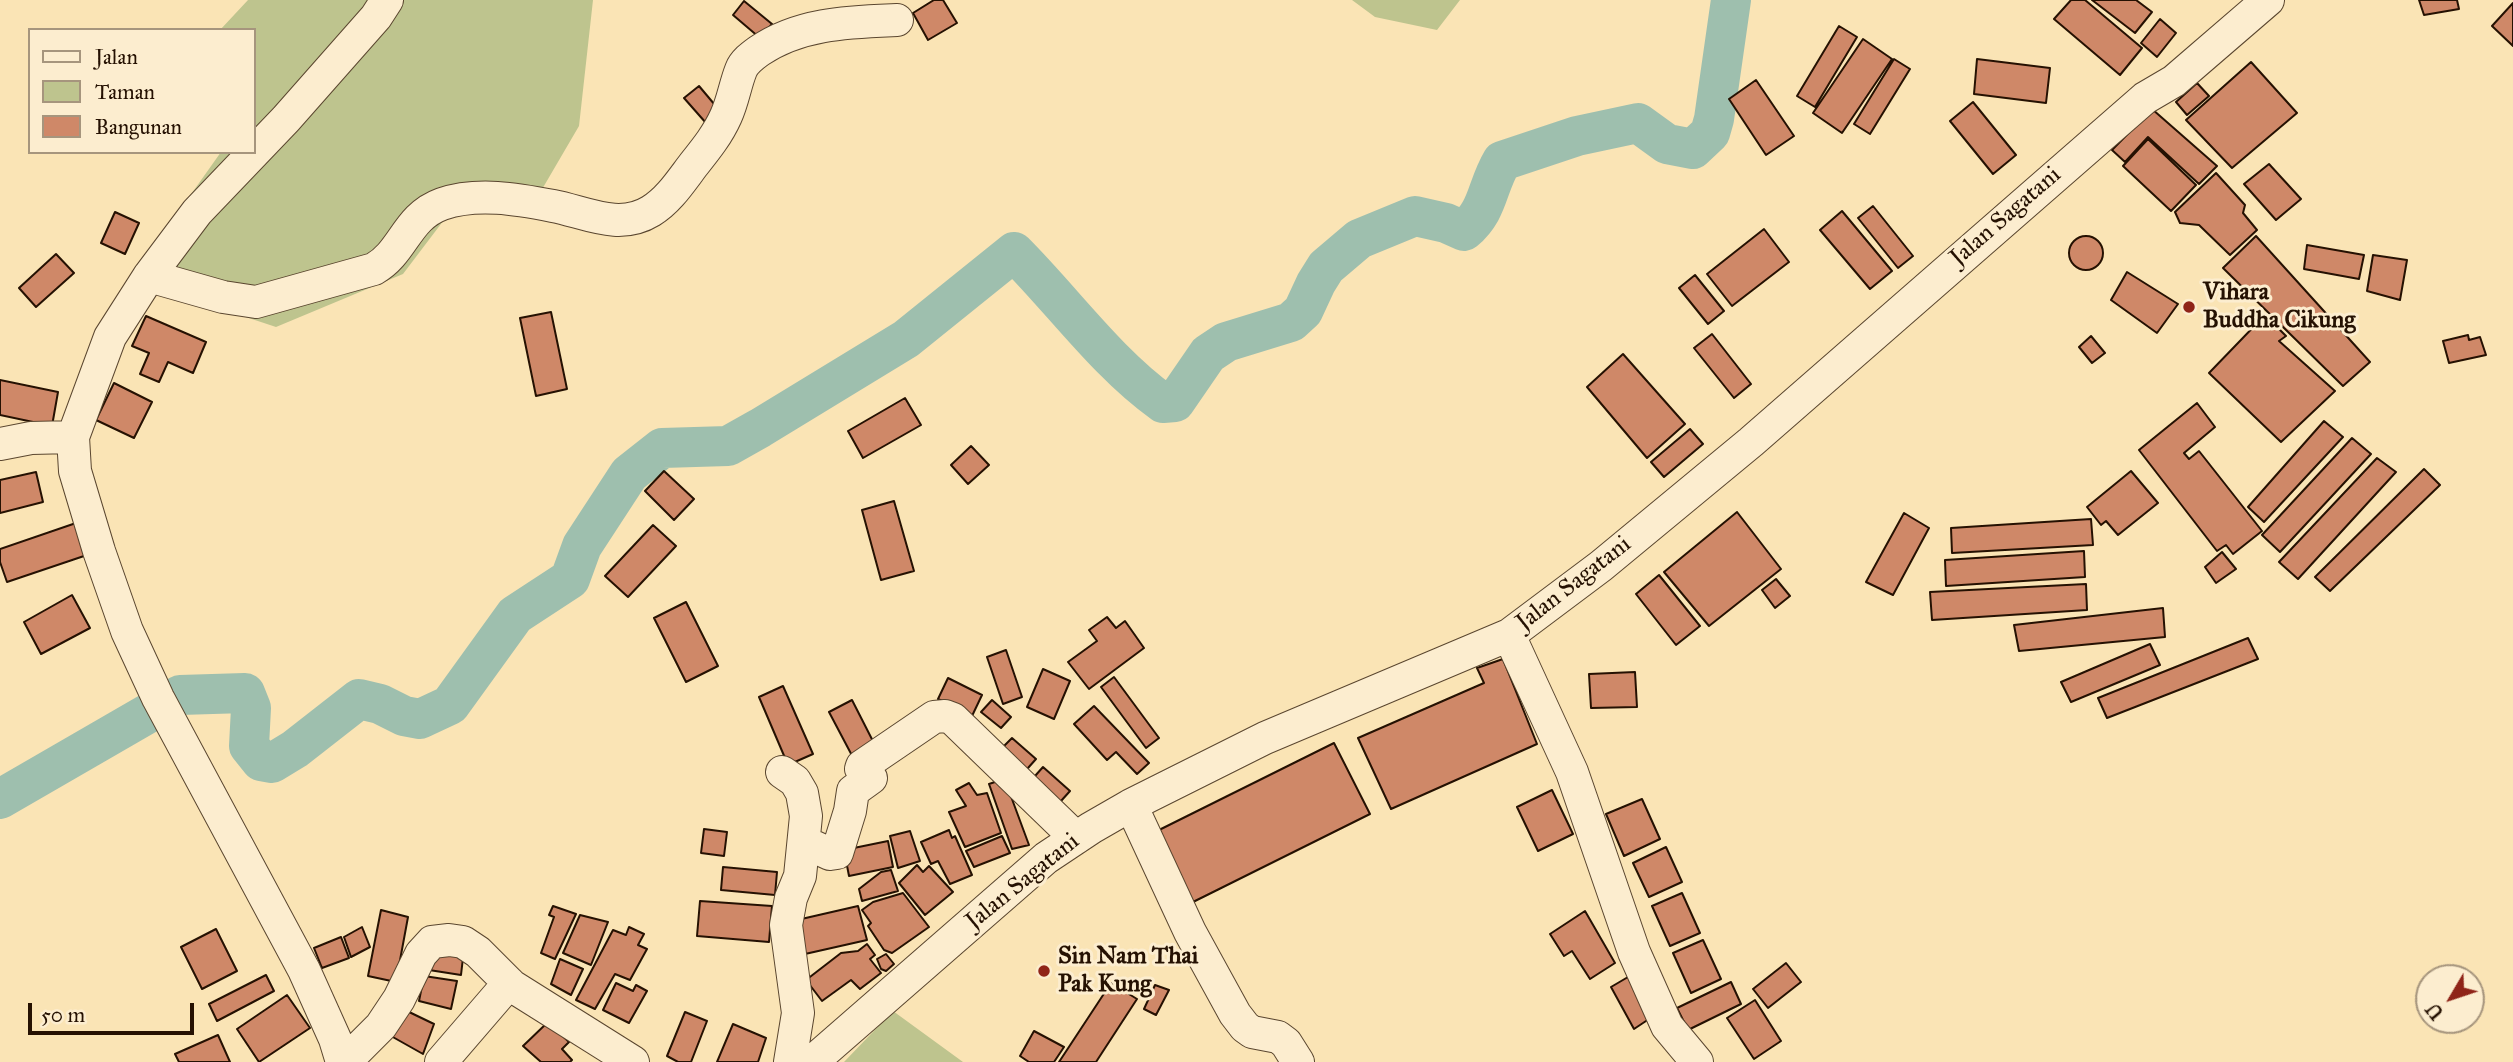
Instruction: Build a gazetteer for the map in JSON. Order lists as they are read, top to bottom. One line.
{"streets":{"street":["Jalan Sagatani"]},"places":["Vihara Buddha Cikung","Sin Nam Thai Pak Kung"],"legend":["Jalan","Taman","Bangunan"],"scale_bar":"50 m","north":"bottom left"}
